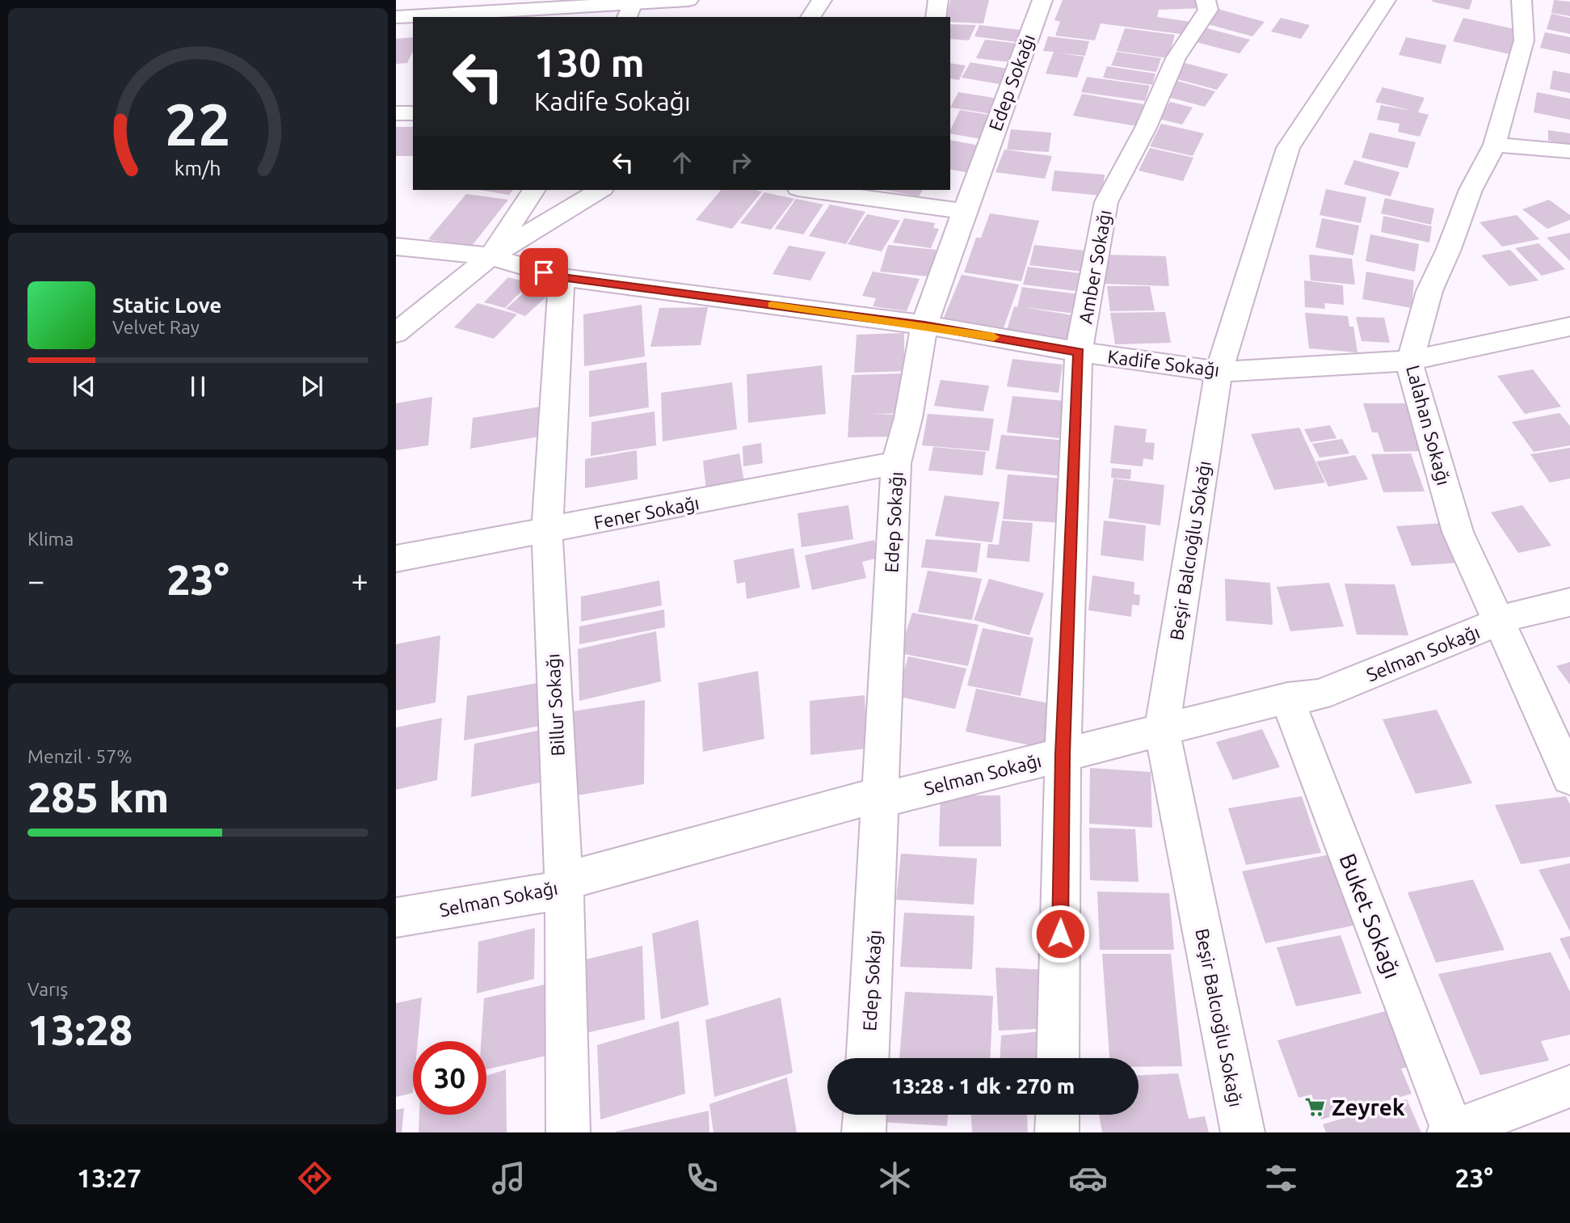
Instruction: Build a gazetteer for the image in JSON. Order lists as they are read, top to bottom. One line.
{"streets":{"street":["Edep Sokağı","Amber Sokağı","Kadife Sokağı","Lalahan Sokağı","Fener Sokağı","Beşir Balcıoğlu Sokağı","Selman Sokağı","Billur Sokağı","Buket Sokağı"]},"crossings":[["Edep Sokağı","Kadife Sokağı"],["Edep Sokağı","Fener Sokağı"],["Edep Sokağı","Selman Sokağı"],["Amber Sokağı","Kadife Sokağı"],["Amber Sokağı","Selman Sokağı"],["Kadife Sokağı","Lalahan Sokağı"],["Kadife Sokağı","Beşir Balcıoğlu Sokağı"],["Kadife Sokağı","Billur Sokağı"],["Lalahan Sokağı","Selman Sokağı"],["Fener Sokağı","Billur Sokağı"],["Beşir Balcıoğlu Sokağı","Selman Sokağı"],["Selman Sokağı","Billur Sokağı"],["Selman Sokağı","Buket Sokağı"]],"places":{"supermarket":["Zeyrek"]},"page":{"turn":["130 m","Kadife Sokağı"],"song":["Static Love","Velvet Ray"],"tile":["Klima",["Menzil · 57%","285 km"],["Varış","13:28"]],"heat":["−","23°","+"],"limit":"30","trip":"13:28 · 1 dk · 270 m","tabs":["13:27","23°"],"gauge":["22","km/h"]}}
